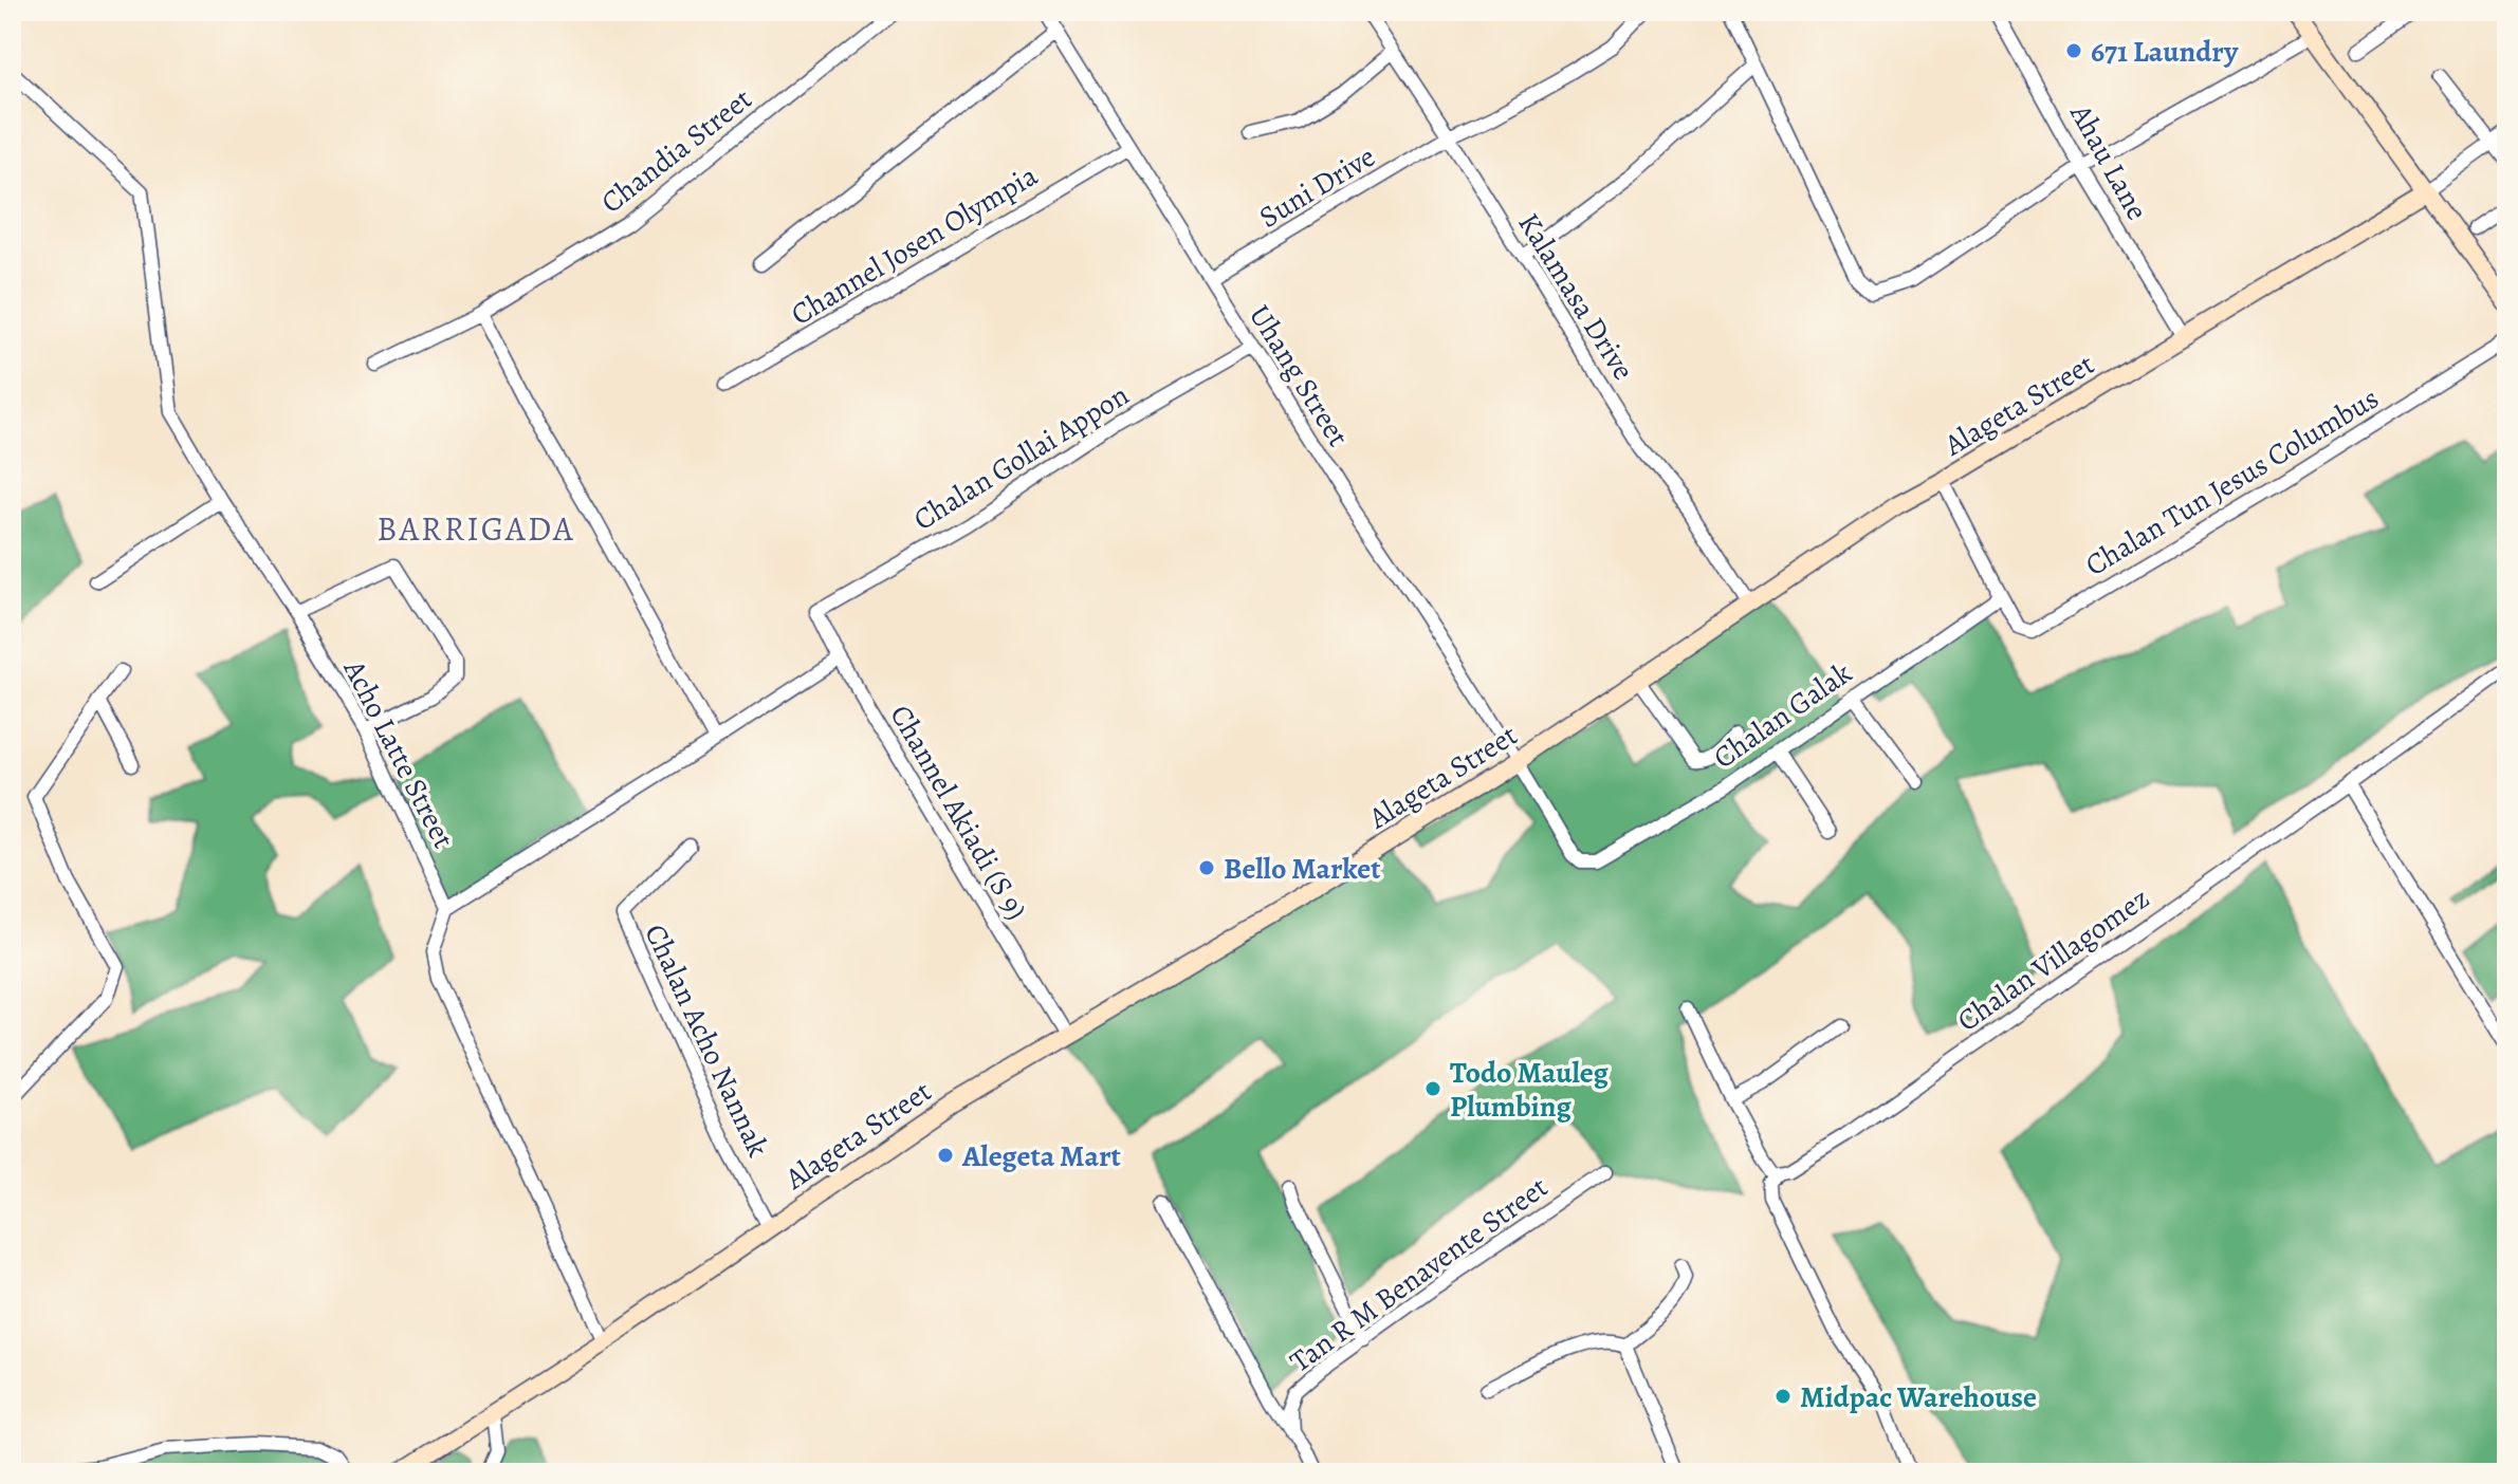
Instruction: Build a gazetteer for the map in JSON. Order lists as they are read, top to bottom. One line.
{"streets":{"main road":["Alageta Street"],"street":["Chandia Street","Ahau Lane","Suni Drive","Channel Josen Olympia","Kalamasa Drive","Uhang Street","Chalan Gollai Appon","Chalan Tun Jesus Columbus","Chalan Galak","Acho Latte Street","Channel Akiadi (S 9)","Chalan Villagomez","Chalan Acho Nannak","Tan R M Benavente Street"]},"crossings":[["Ahau Lane","Alageta Street"],["Suni Drive","Kalamasa Drive"],["Suni Drive","Uhang Street"],["Channel Josen Olympia","Uhang Street"],["Kalamasa Drive","Alageta Street"],["Uhang Street","Alageta Street"],["Uhang Street","Chalan Gollai Appon"],["Uhang Street","Chalan Galak"],["Alageta Street","Chalan Galak"],["Alageta Street","Channel Akiadi (S 9)"],["Alageta Street","Chalan Acho Nannak"],["Chalan Gollai Appon","Channel Akiadi (S 9)"],["Chalan Tun Jesus Columbus","Chalan Galak"]],"districts":["BARRIGADA"],"places":["671 Laundry","Bello Market","Todo Mauleg Plumbing","Alegeta Mart","Midpac Warehouse"]}
